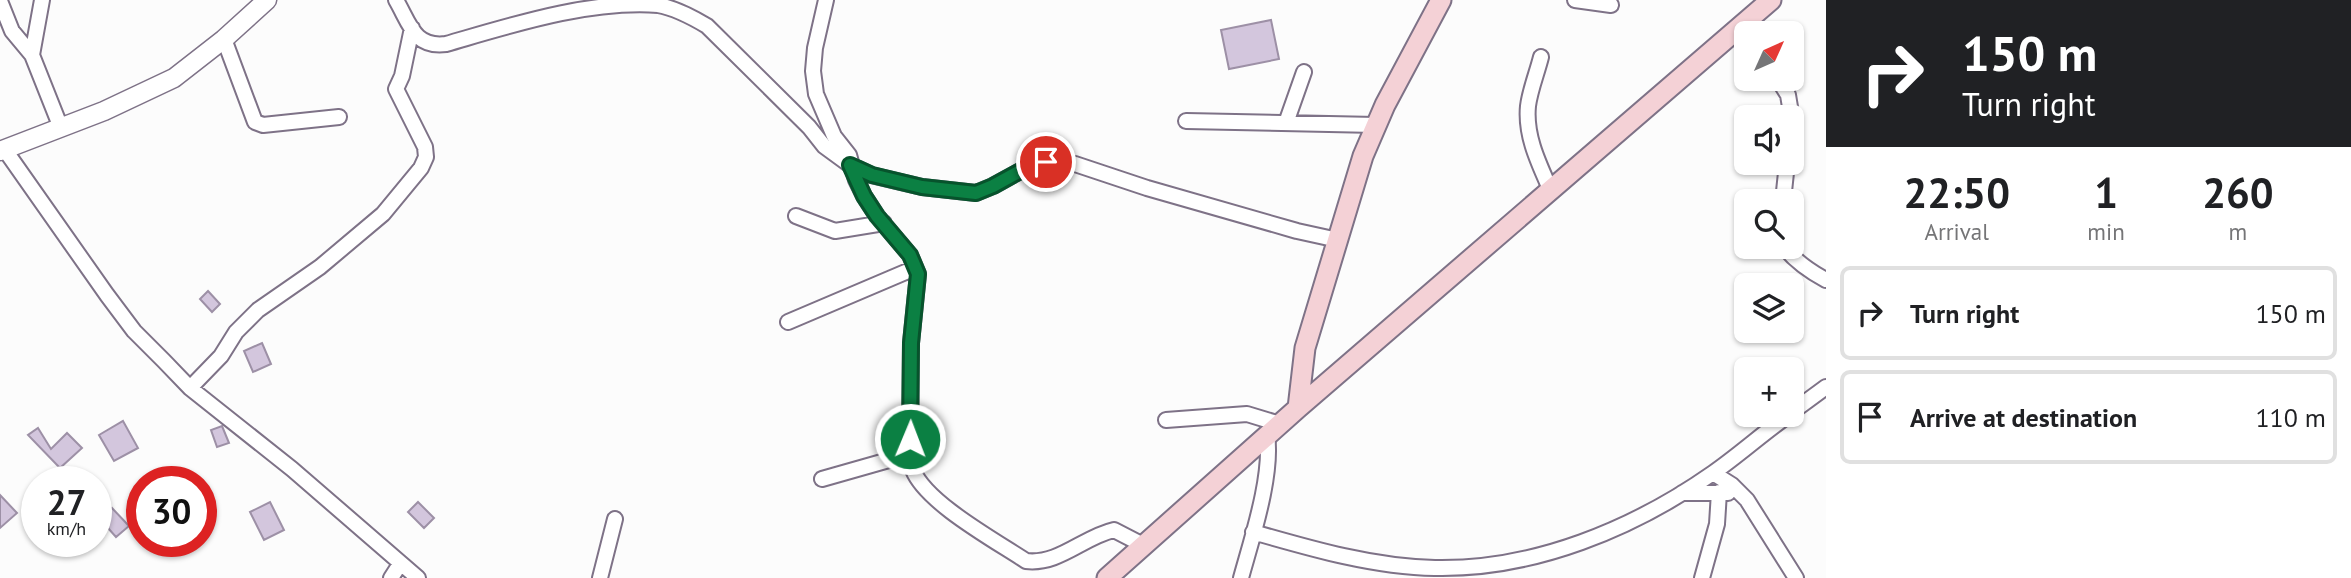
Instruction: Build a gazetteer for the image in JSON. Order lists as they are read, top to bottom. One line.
{"north":"top right","page":{"turn":["150 m","Turn right"],"map_buttons":"+","eta":["22:50","Arrival","1","min","260","m"],"list":[{"name":"Turn right","value":"150 m"},{"name":"Arrive at destination","value":"110 m"}],"speed":"27 km/h","limit":"30"}}
